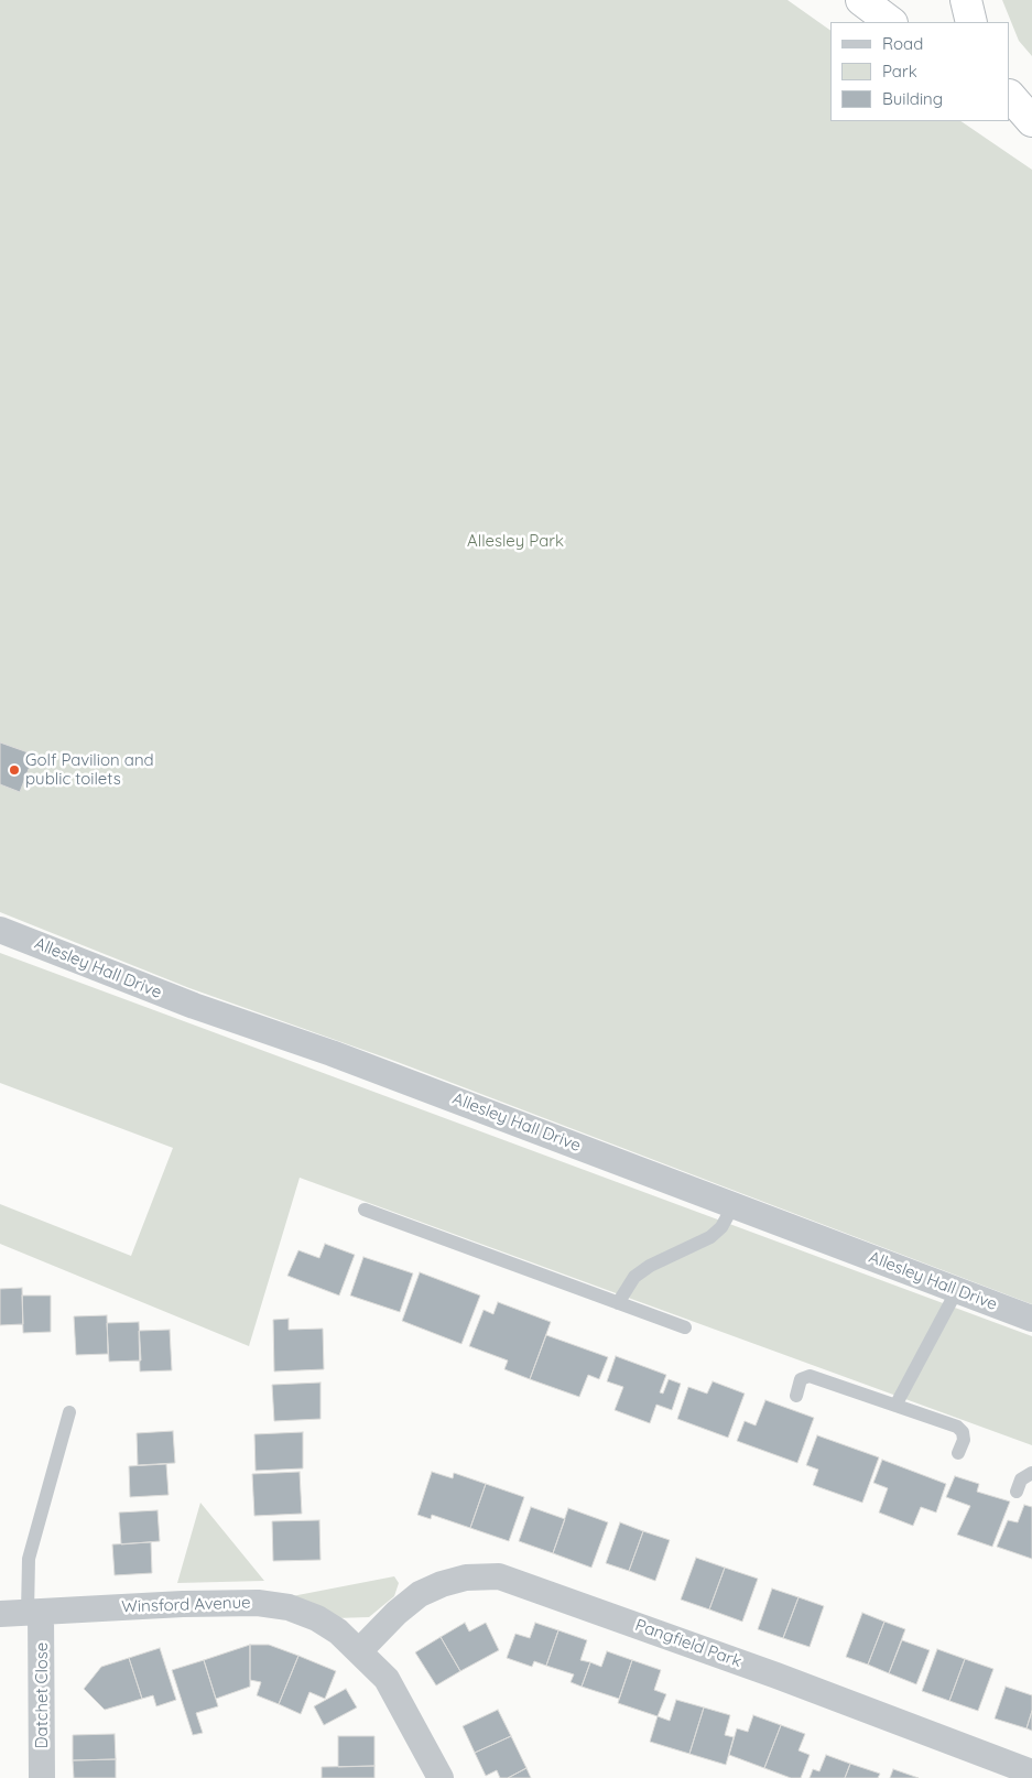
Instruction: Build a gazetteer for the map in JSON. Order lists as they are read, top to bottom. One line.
{"streets":{"street":["Allesley Hall Drive","Winsford Avenue","Pangfield Park","Datchet Close"]},"crossings":[["Winsford Avenue","Pangfield Park"],["Winsford Avenue","Datchet Close"]],"parks":["Allesley Park"],"places":["Golf Pavilion and public toilets"],"legend":["Road","Park","Building"]}
